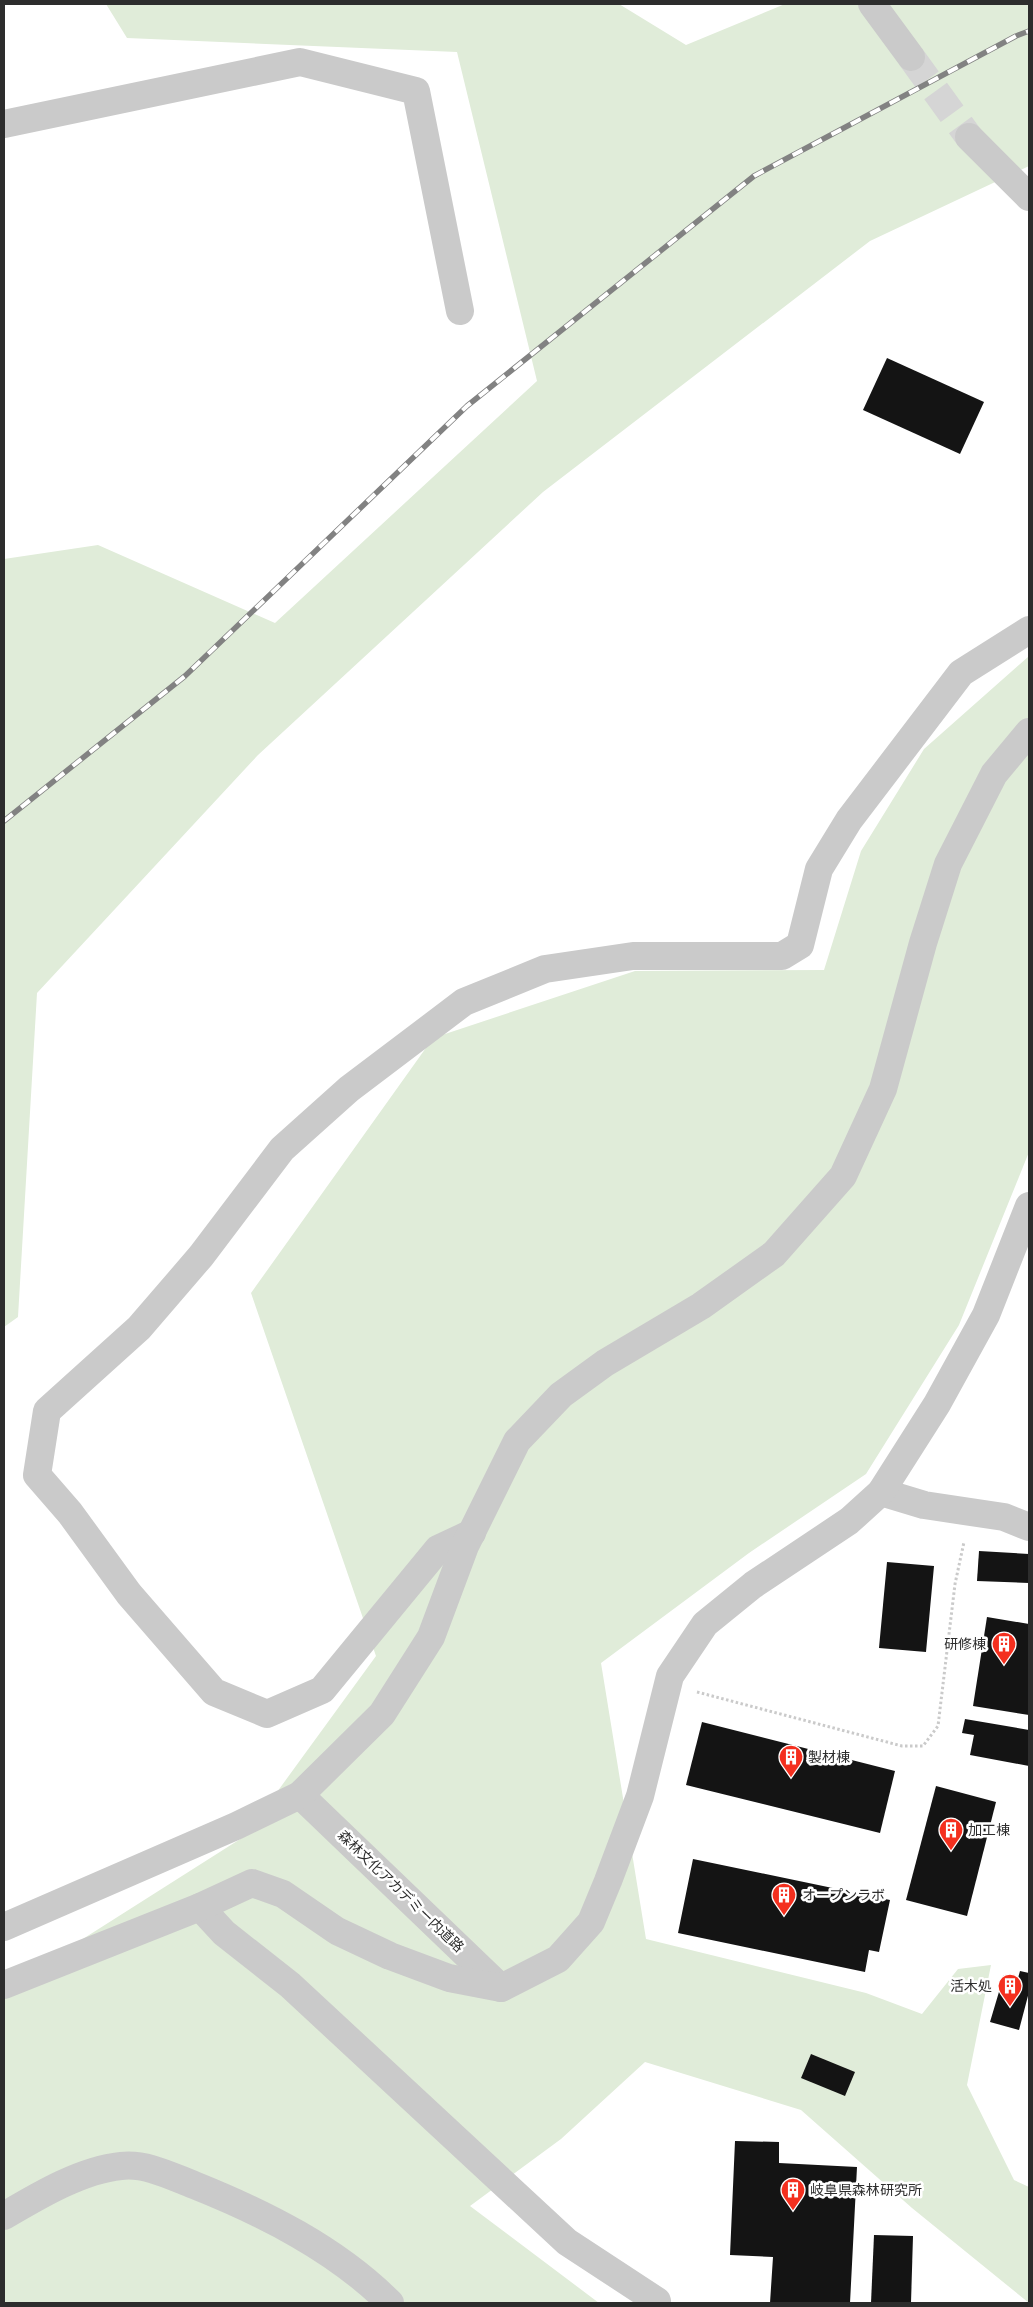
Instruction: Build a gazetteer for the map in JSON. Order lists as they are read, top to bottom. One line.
{"streets":{"street":["森林文化アカデミー内道路"]},"places":{"building":["研修棟","製材棟","加工棟","オープンラボ","活木処","岐阜県森林研究所"]}}
